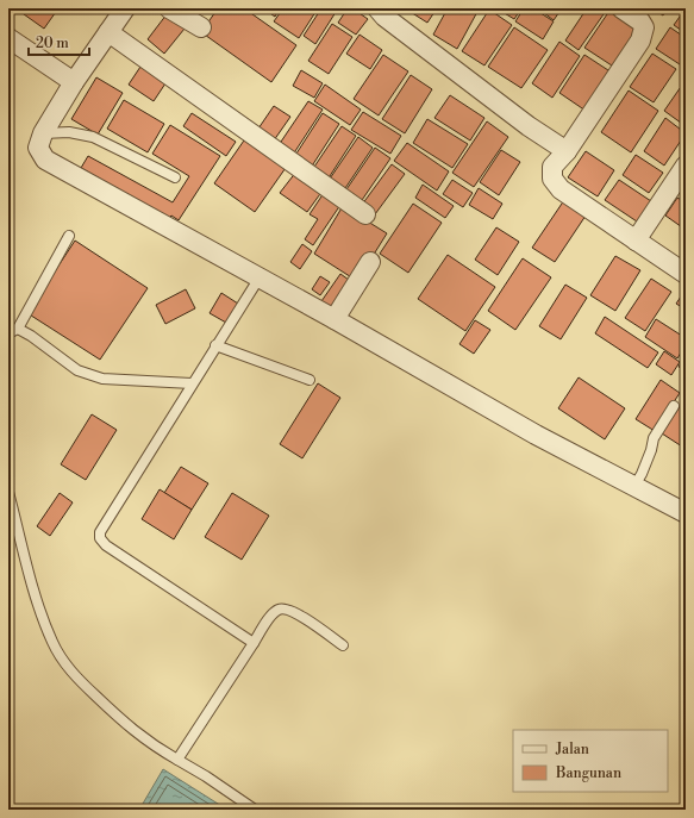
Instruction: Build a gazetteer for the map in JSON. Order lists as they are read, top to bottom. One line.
{"legend":["Jalan","Bangunan"],"scale_bar":"20 m"}
